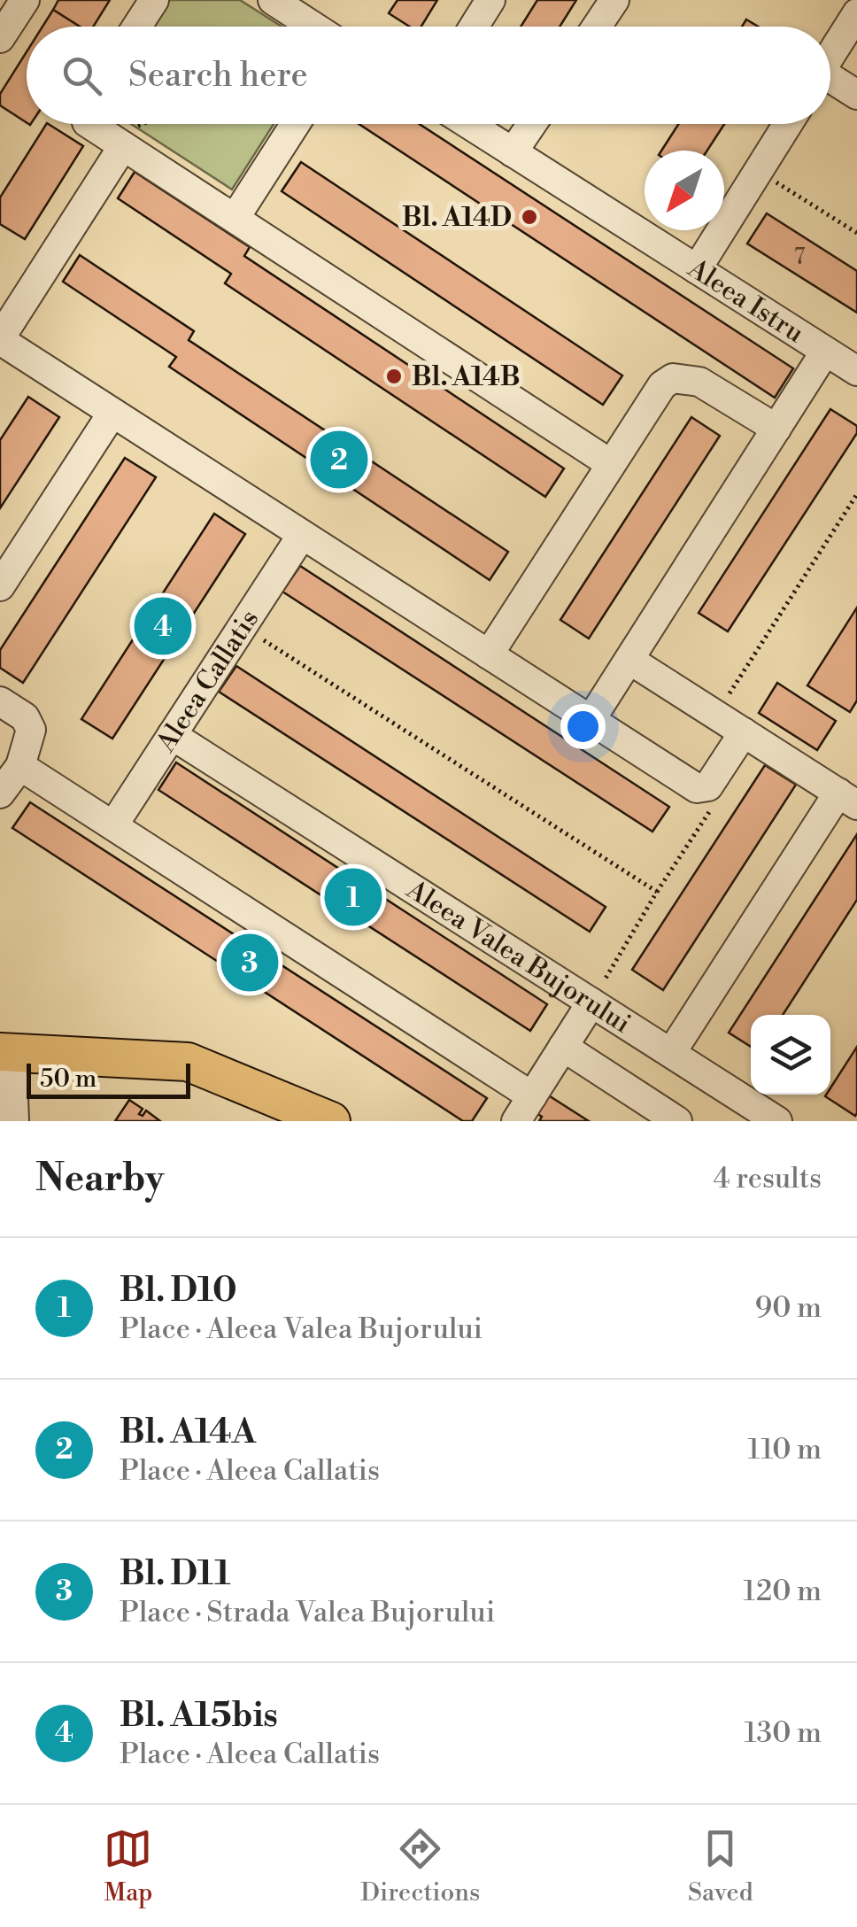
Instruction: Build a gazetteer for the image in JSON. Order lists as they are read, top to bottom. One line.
{"streets":{"street":["Aleea Istru","Aleea Callatis","Aleea Valea Bujorului"]},"crossings":[["Aleea Callatis","Aleea Valea Bujorului"]],"places":["Bl. A14D","Bl. A14B"],"house_numbers":["7"],"scale_bar":"50 m","north":"bottom left","page":{"search":"Search here","pins":["2","4","1","3"],"scale":"50 m","heading":["Nearby","4 results"],"list":[{"mark":"1","name":"Bl. D10","note":"Place · Aleea Valea Bujorului","value":"90 m"},{"mark":"2","name":"Bl. A14A","note":"Place · Aleea Callatis","value":"110 m"},{"mark":"3","name":"Bl. D11","note":"Place · Strada Valea Bujorului","value":"120 m"},{"mark":"4","name":"Bl. A15bis","note":"Place · Aleea Callatis","value":"130 m"}],"nav":["Map","Directions","Saved"]}}
